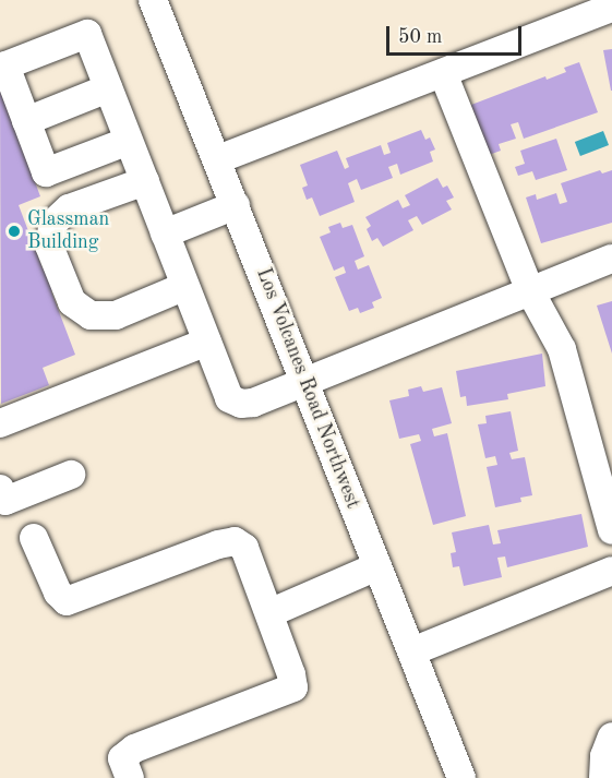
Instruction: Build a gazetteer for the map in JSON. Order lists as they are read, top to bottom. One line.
{"streets":{"street":["Los Volcanes Road Northwest"]},"places":["Glassman Building"],"scale_bar":"50 m"}
